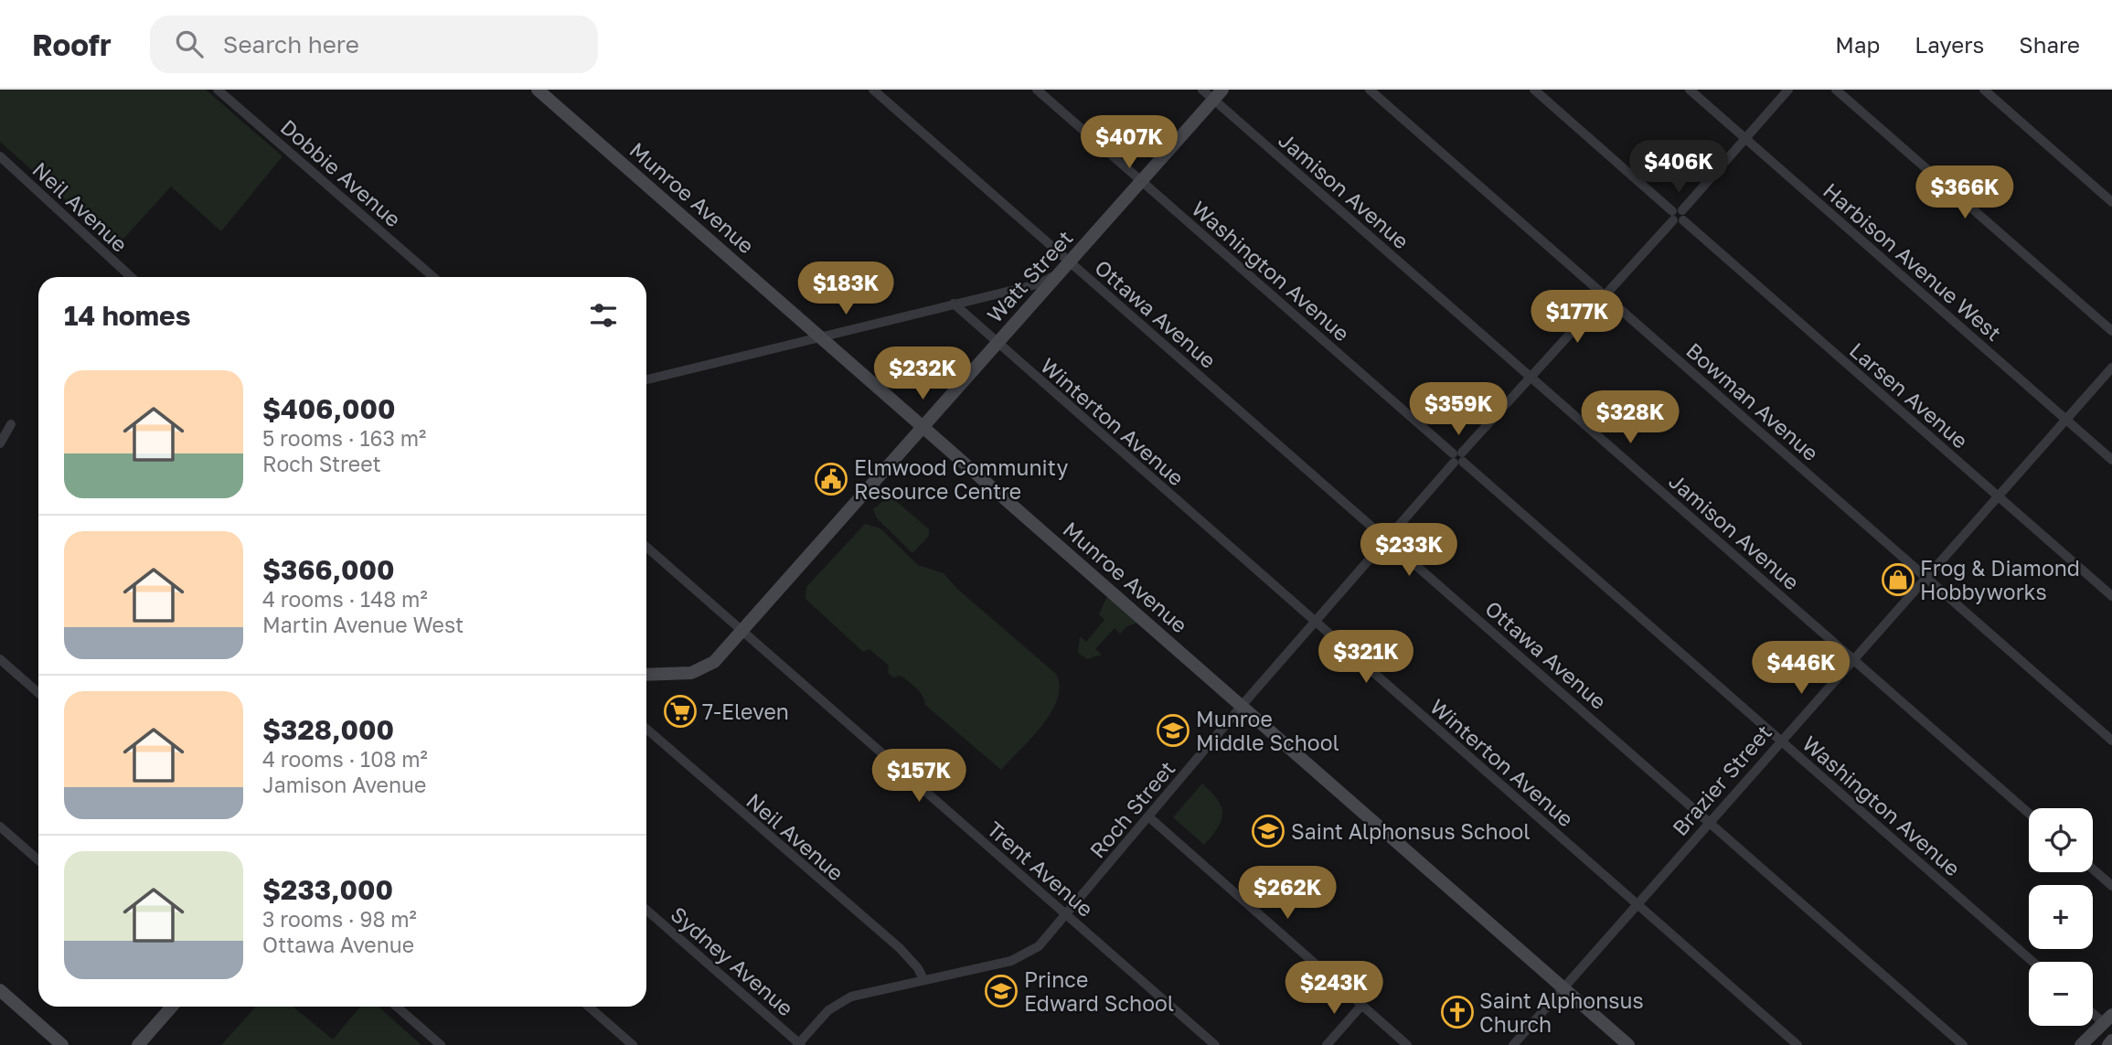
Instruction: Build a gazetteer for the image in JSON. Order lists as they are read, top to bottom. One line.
{"streets":{"street":["Dobbie Avenue","Jamison Avenue","Munroe Avenue","Neil Avenue","Harbison Avenue West","Washington Avenue","Watt Street","Ottawa Avenue","Larsen Avenue","Bowman Avenue","Winterton Avenue","Brazier Street","Roch Street","Trent Avenue","Sydney Avenue"]},"crossings":[["Jamison Avenue","Watt Street"],["Jamison Avenue","Brazier Street"],["Jamison Avenue","Roch Street"],["Munroe Avenue","Watt Street"],["Munroe Avenue","Brazier Street"],["Munroe Avenue","Roch Street"],["Neil Avenue","Roch Street"],["Harbison Avenue West","Brazier Street"],["Harbison Avenue West","Roch Street"],["Washington Avenue","Watt Street"],["Washington Avenue","Brazier Street"],["Washington Avenue","Roch Street"],["Watt Street","Ottawa Avenue"],["Watt Street","Winterton Avenue"],["Watt Street","Trent Avenue"],["Ottawa Avenue","Brazier Street"],["Ottawa Avenue","Roch Street"],["Larsen Avenue","Brazier Street"],["Larsen Avenue","Roch Street"],["Bowman Avenue","Brazier Street"],["Bowman Avenue","Roch Street"],["Winterton Avenue","Brazier Street"],["Winterton Avenue","Roch Street"],["Roch Street","Trent Avenue"],["Roch Street","Sydney Avenue"]],"places":{"public building":["Elmwood Community Resource Centre"],"shop":["Frog & Diamond Hobbyworks"],"supermarket":["7-Eleven"],"school or university":["Munroe Middle School","Saint Alphonsus School","Prince Edward School"],"church":["Saint Alphonsus Church"]},"page":{"header":"Roofr","search":"Search here","nav":["Map","Layers","Share"],"price":["$407K","$406K","$366K","$183K","$177K","$232K","$359K","$328K","$233K","$321K","$446K","$157K","$262K","$243K"],"heading":"14 homes","list":[{"name":"$406,000","note":"5 rooms · 163 m² · Roch Street"},{"name":"$366,000","note":"4 rooms · 148 m² · Martin Avenue West"},{"name":"$328,000","note":"4 rooms · 108 m² · Jamison Avenue"},{"name":"$233,000","note":"3 rooms · 98 m² · Ottawa Avenue"}],"map_buttons":["+","−"]}}
